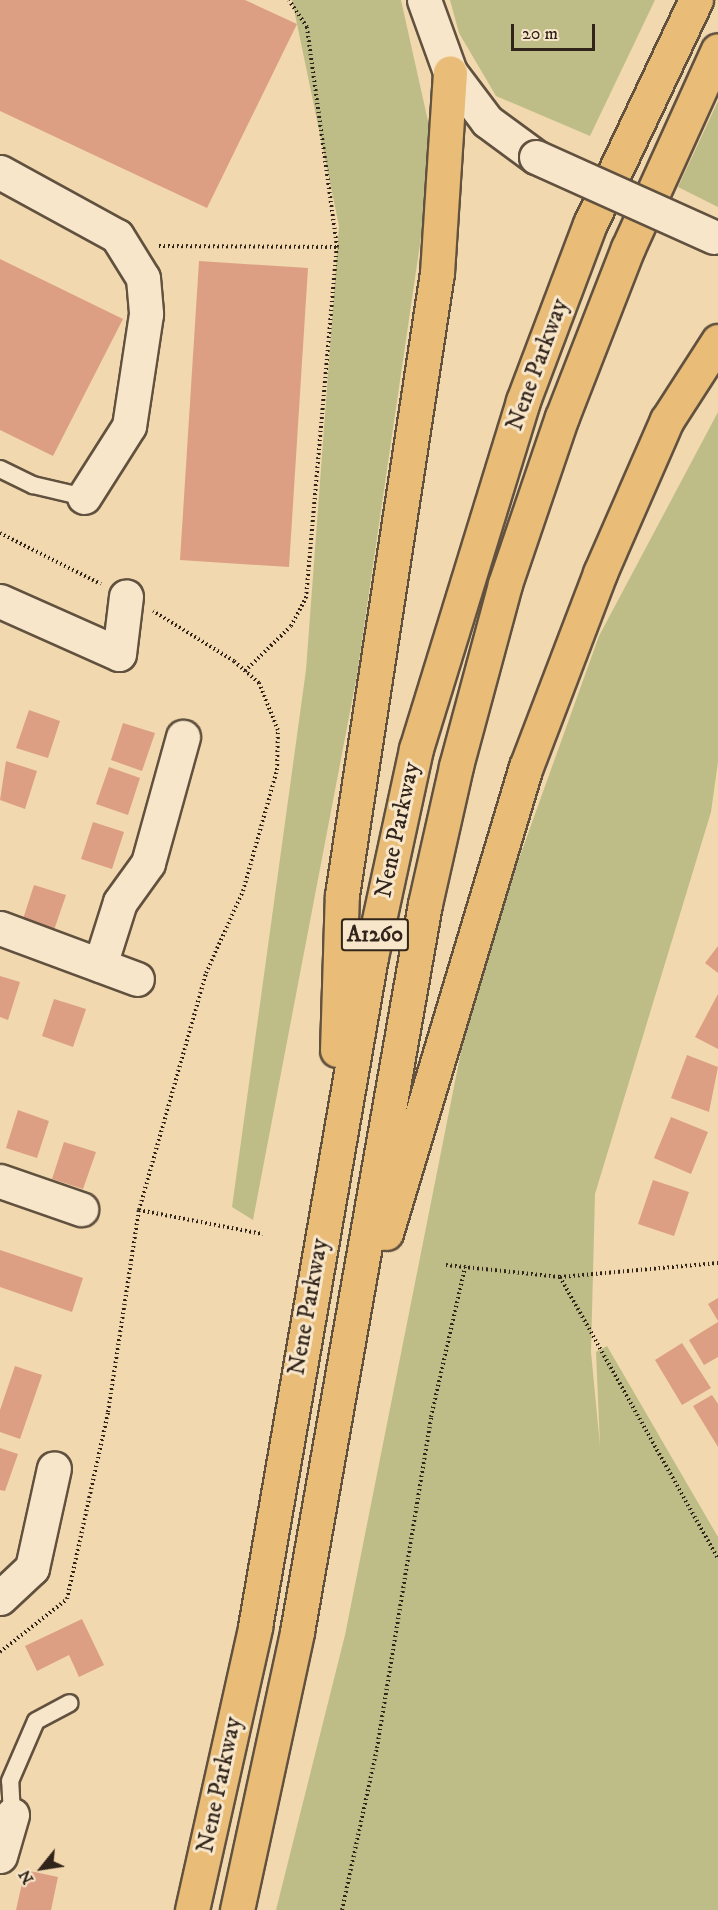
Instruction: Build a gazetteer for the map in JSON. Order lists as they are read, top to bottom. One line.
{"streets":{"highway":["Nene Parkway","A1260"]},"scale_bar":"20 m","north":"bottom left"}
